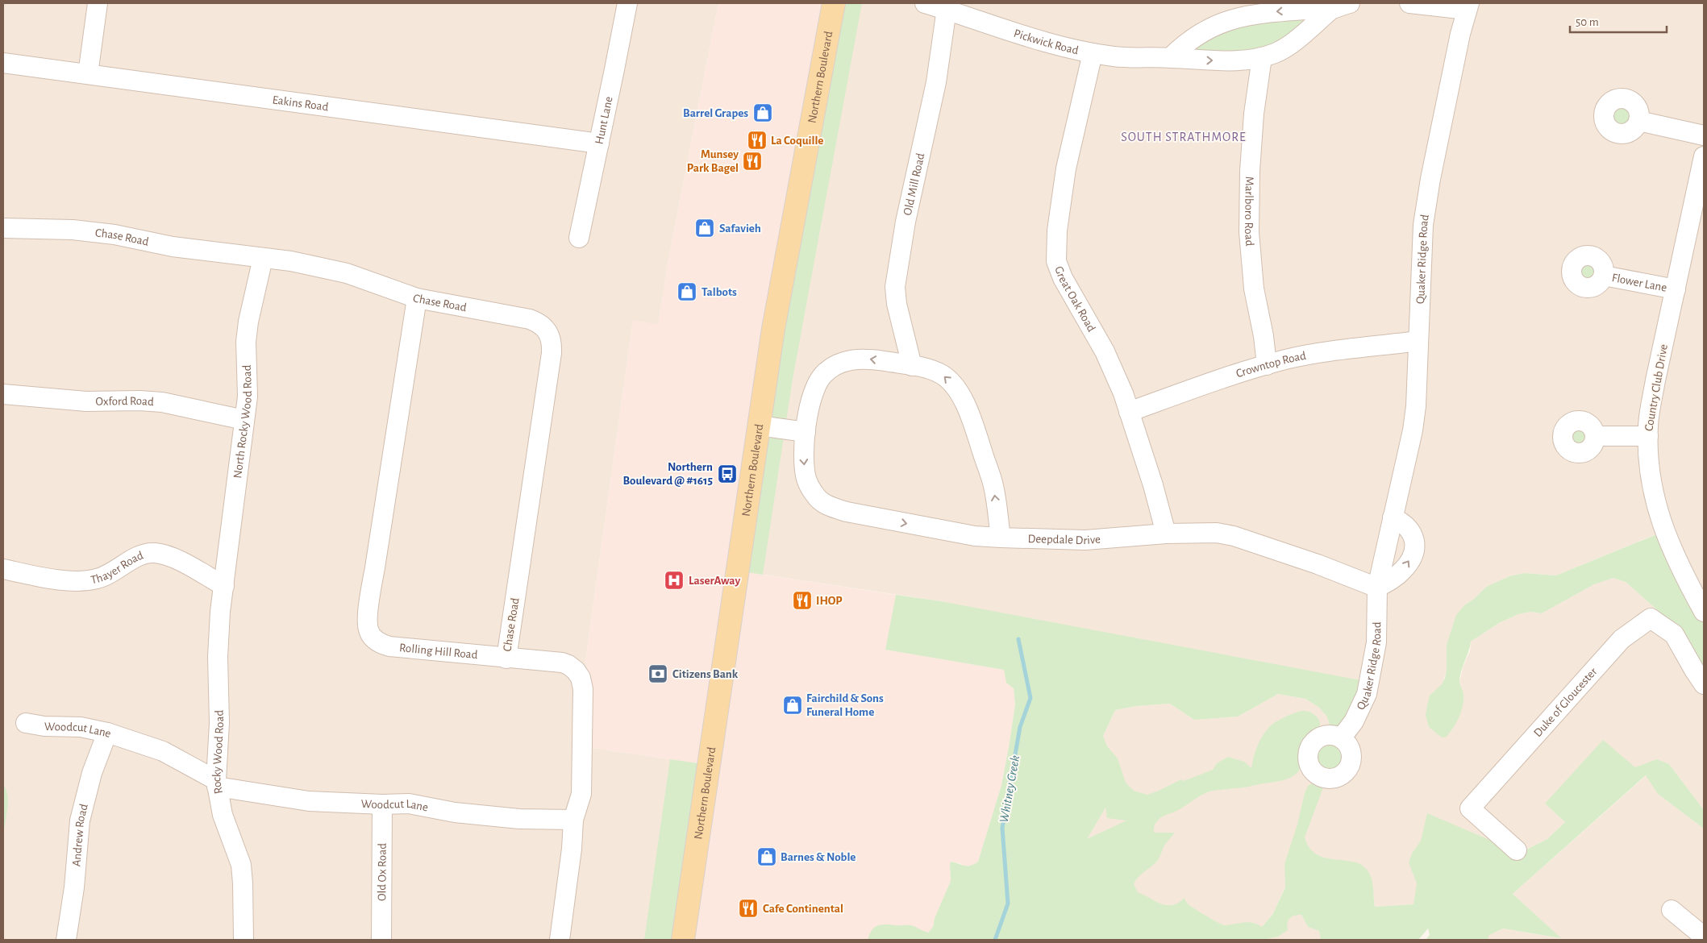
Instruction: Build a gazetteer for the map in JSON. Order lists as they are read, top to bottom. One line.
{"streets":{"main road":["Northern Boulevard"],"street":["Pickwick Road","Eakins Road","Hunt Lane","Old Mill Road","Marlboro Road","Chase Road","Quaker Ridge Road","Flower Lane","Great Oak Road","Crowntop Road","Country Club Drive","Oxford Road","North Rocky Wood Road","Deepdale Drive","Thayer Road","Rolling Hill Road","Duke of Gloucester","Woodcut Lane","Rocky Wood Road","Andrew Road","Old Ox Road"]},"crossings":[["Pickwick Road","Old Mill Road"],["Pickwick Road","Marlboro Road"],["Pickwick Road","Great Oak Road"],["Eakins Road","Hunt Lane"],["Old Mill Road","Deepdale Drive"],["Marlboro Road","Crowntop Road"],["Chase Road","North Rocky Wood Road"],["Chase Road","Rolling Hill Road"],["Quaker Ridge Road","Crowntop Road"],["Quaker Ridge Road","Deepdale Drive"],["Flower Lane","Country Club Drive"],["Great Oak Road","Crowntop Road"],["Great Oak Road","Deepdale Drive"],["Oxford Road","North Rocky Wood Road"],["North Rocky Wood Road","Thayer Road"],["North Rocky Wood Road","Rocky Wood Road"],["Thayer Road","Rocky Wood Road"],["Rolling Hill Road","Woodcut Lane"],["Woodcut Lane","Rocky Wood Road"],["Woodcut Lane","Andrew Road"],["Woodcut Lane","Old Ox Road"]],"districts":["SOUTH STRATHMORE"],"water":["Whitney Creek"],"places":{"shop":["Barrel Grapes","Safavieh","Talbots","Fairchild & Sons Funeral Home","Barnes & Noble"],"restaurant":["La Coquille","Munsey Park Bagel","IHOP","Cafe Continental"],"bus stop":["Northern Boulevard @ #1615"],"hospital":["LaserAway"],"bank":["Citizens Bank"]},"scale_bar":"50 m"}
